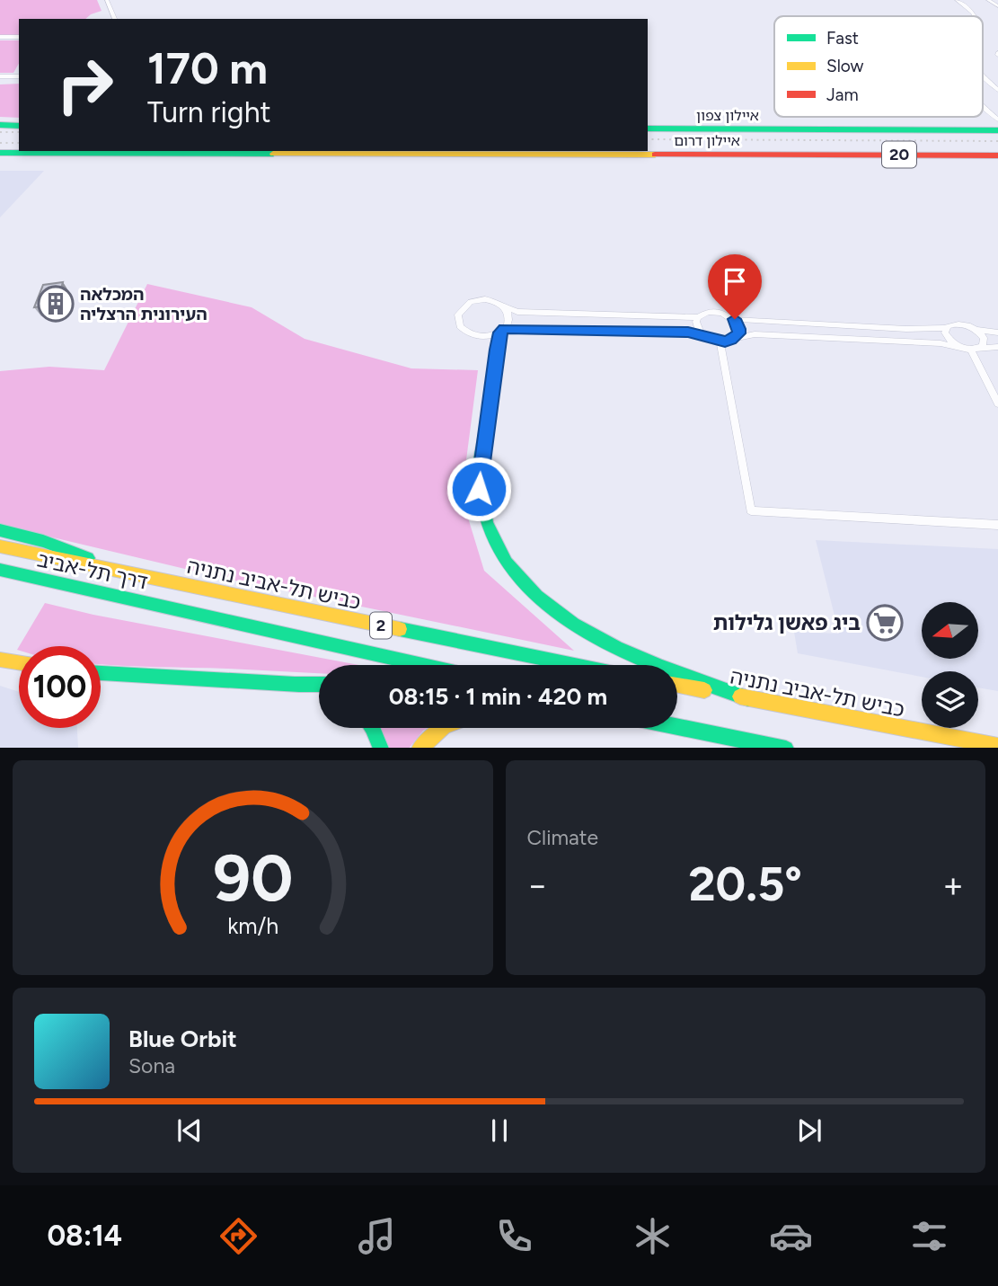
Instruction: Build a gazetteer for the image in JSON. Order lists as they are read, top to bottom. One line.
{"streets":{"main road":["איילון צפון","איילון דרום","20","דרך תל-אביב","כביש תל-אביב נתניה","2"]},"crossings":[["דרך תל-אביב","כביש תל-אביב נתניה"]],"places":{"building":["המכלאה העירונית הרצליה"],"supermarket":["ביג פאשן גלילות"]},"legend":["Fast","Slow","Jam"],"north":"left","page":{"turn":["170 m","Turn right"],"limit":"100","trip":"08:15 · 1 min · 420 m","tile":"Climate","heat":["−","20.5°","+"],"song":["Blue Orbit","Sona"],"tabs":"08:14","gauge":["90","km/h"]}}
